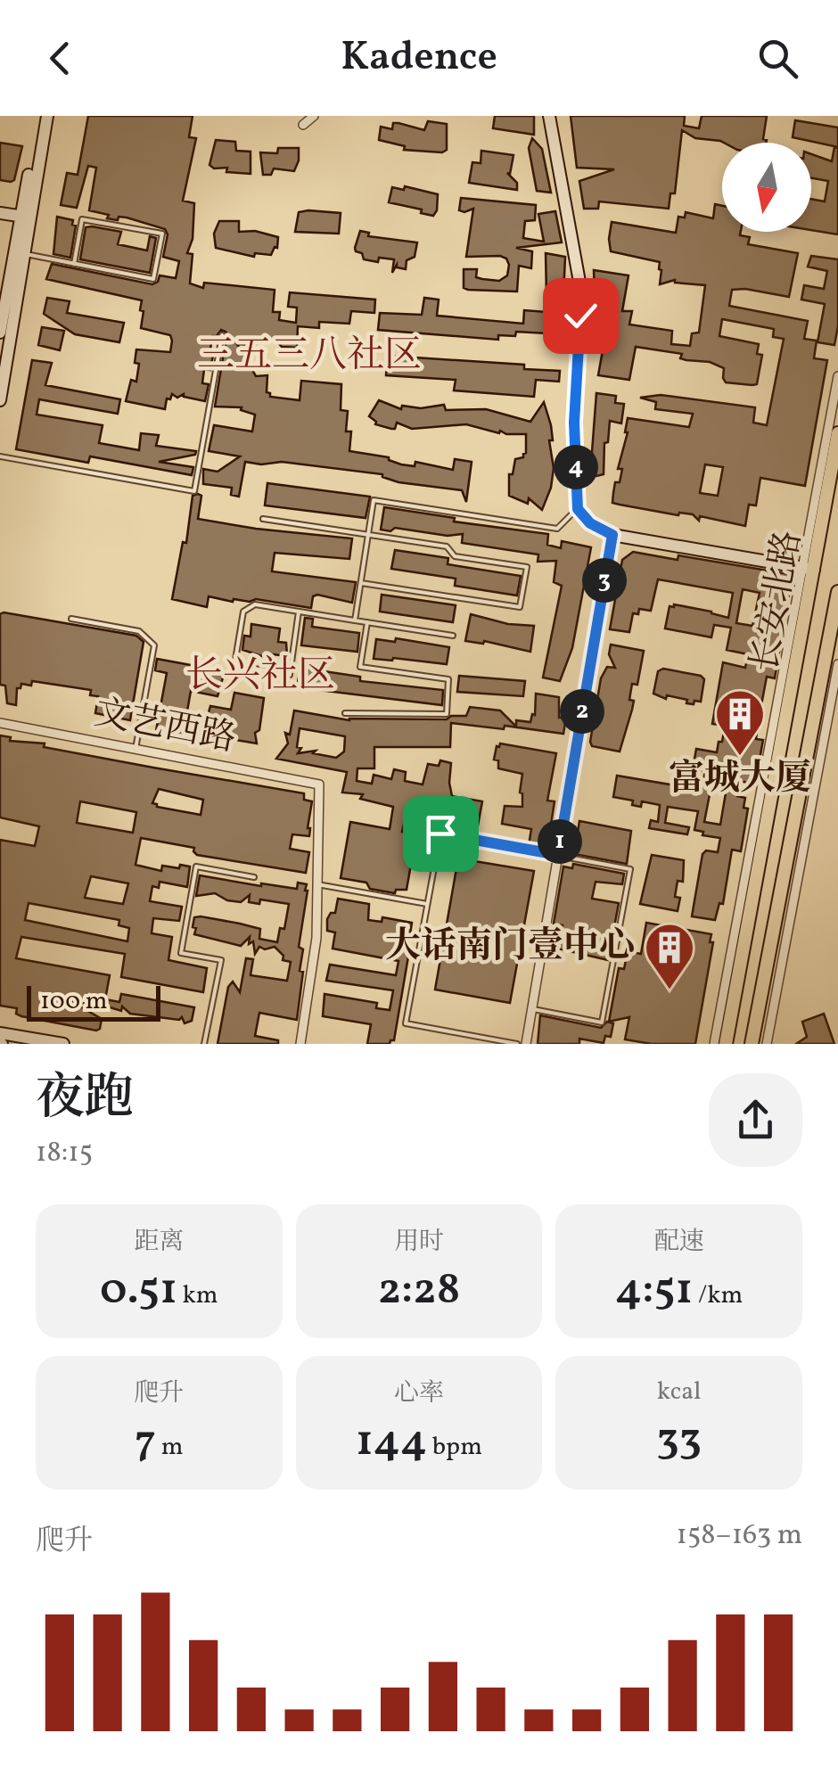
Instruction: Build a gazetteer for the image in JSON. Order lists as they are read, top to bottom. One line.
{"streets":{"main road":["长安北路"],"street":["文艺西路"]},"districts":["三五三八社区","长兴社区"],"places":{"building":["富城大厦","大话南门壹中心"]},"scale_bar":"100 m","north":"bottom","page":{"header":"Kadence","pins":["4","3","2","1"],"scale":"100 m","heading":["夜跑","18:15"],"stats":[["距离","0.51 km"],["用时","2:28"],["配速","4:51 /km"],["爬升","7 m"],["心率","144 bpm"],["kcal","33"]],"chart":["爬升","158–163 m"]}}
